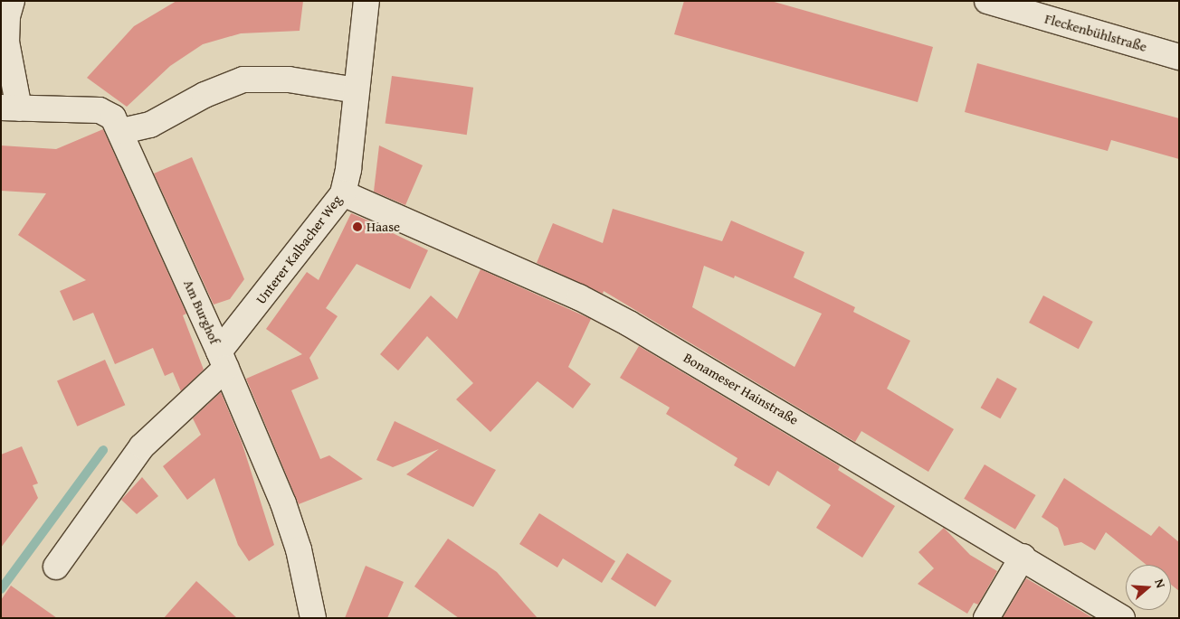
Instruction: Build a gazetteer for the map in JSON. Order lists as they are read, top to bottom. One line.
{"streets":{"street":["Fleckenbühlstraße","Unterer Kalbacher Weg","Am Burghof","Bonameser Hainstraße"]},"crossings":[["Unterer Kalbacher Weg","Am Burghof"],["Unterer Kalbacher Weg","Bonameser Hainstraße"]],"places":["Haase"],"north":"right"}
